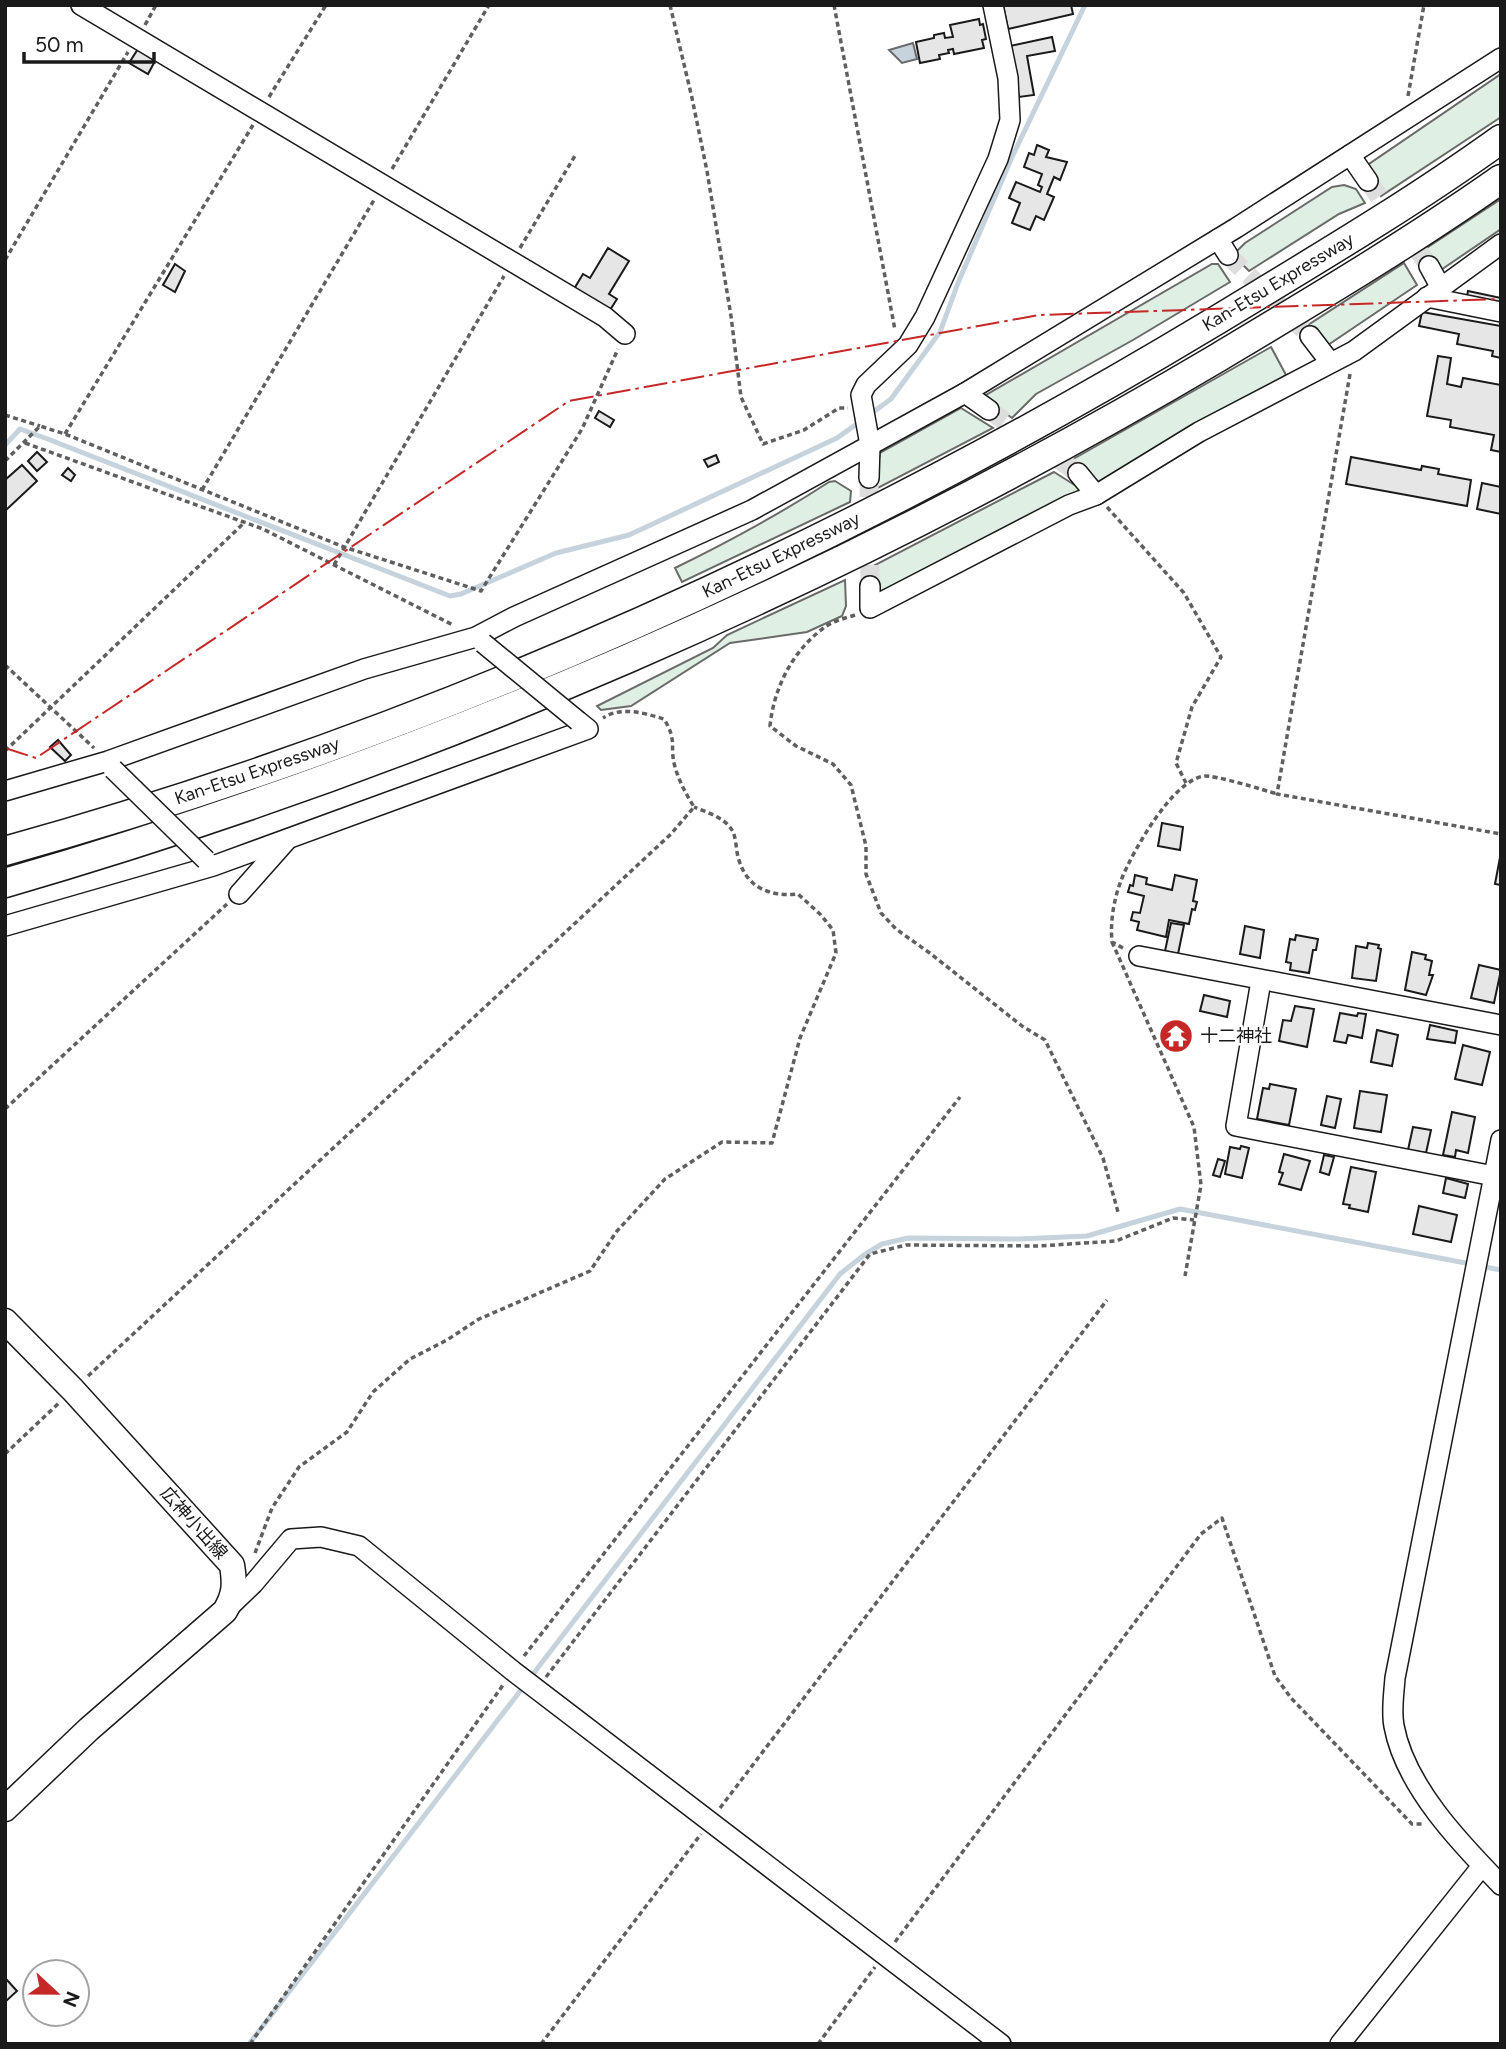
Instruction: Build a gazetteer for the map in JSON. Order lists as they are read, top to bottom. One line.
{"streets":{"highway":["Kan-Etsu Expressway"],"main road":["広神小出線"]},"places":{"temple":["十二神社"]},"scale_bar":"50 m","north":"right"}
